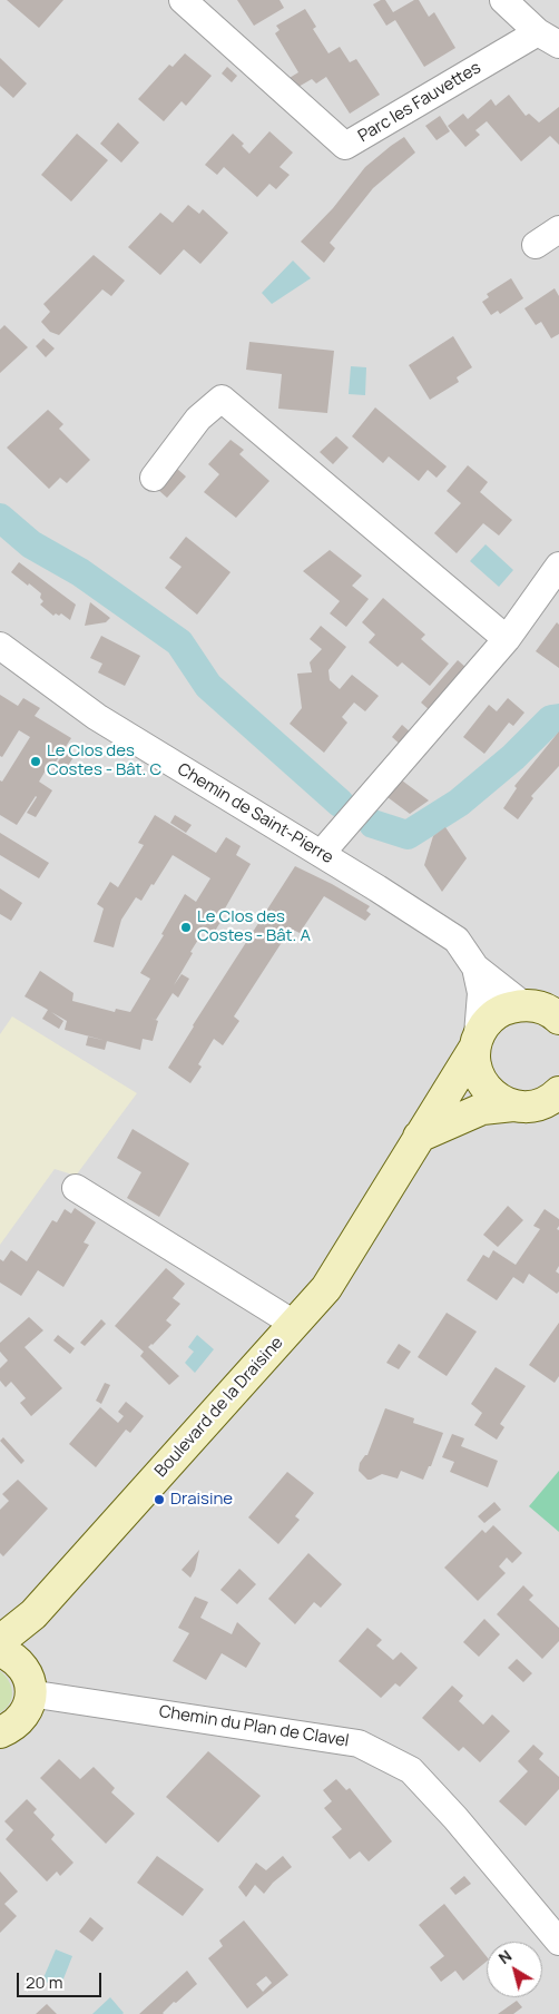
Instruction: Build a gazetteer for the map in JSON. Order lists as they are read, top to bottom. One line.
{"streets":{"street":["Parc les Fauvettes","Chemin de Saint-Pierre","Boulevard de la Draisine","Chemin du Plan de Clavel"]},"crossings":[["Chemin de Saint-Pierre","Boulevard de la Draisine"],["Boulevard de la Draisine","Chemin du Plan de Clavel"]],"places":["Le Clos des Costes - Bât. C","Le Clos des Costes - Bât. A","Draisine"],"scale_bar":"20 m","north":"top left"}
